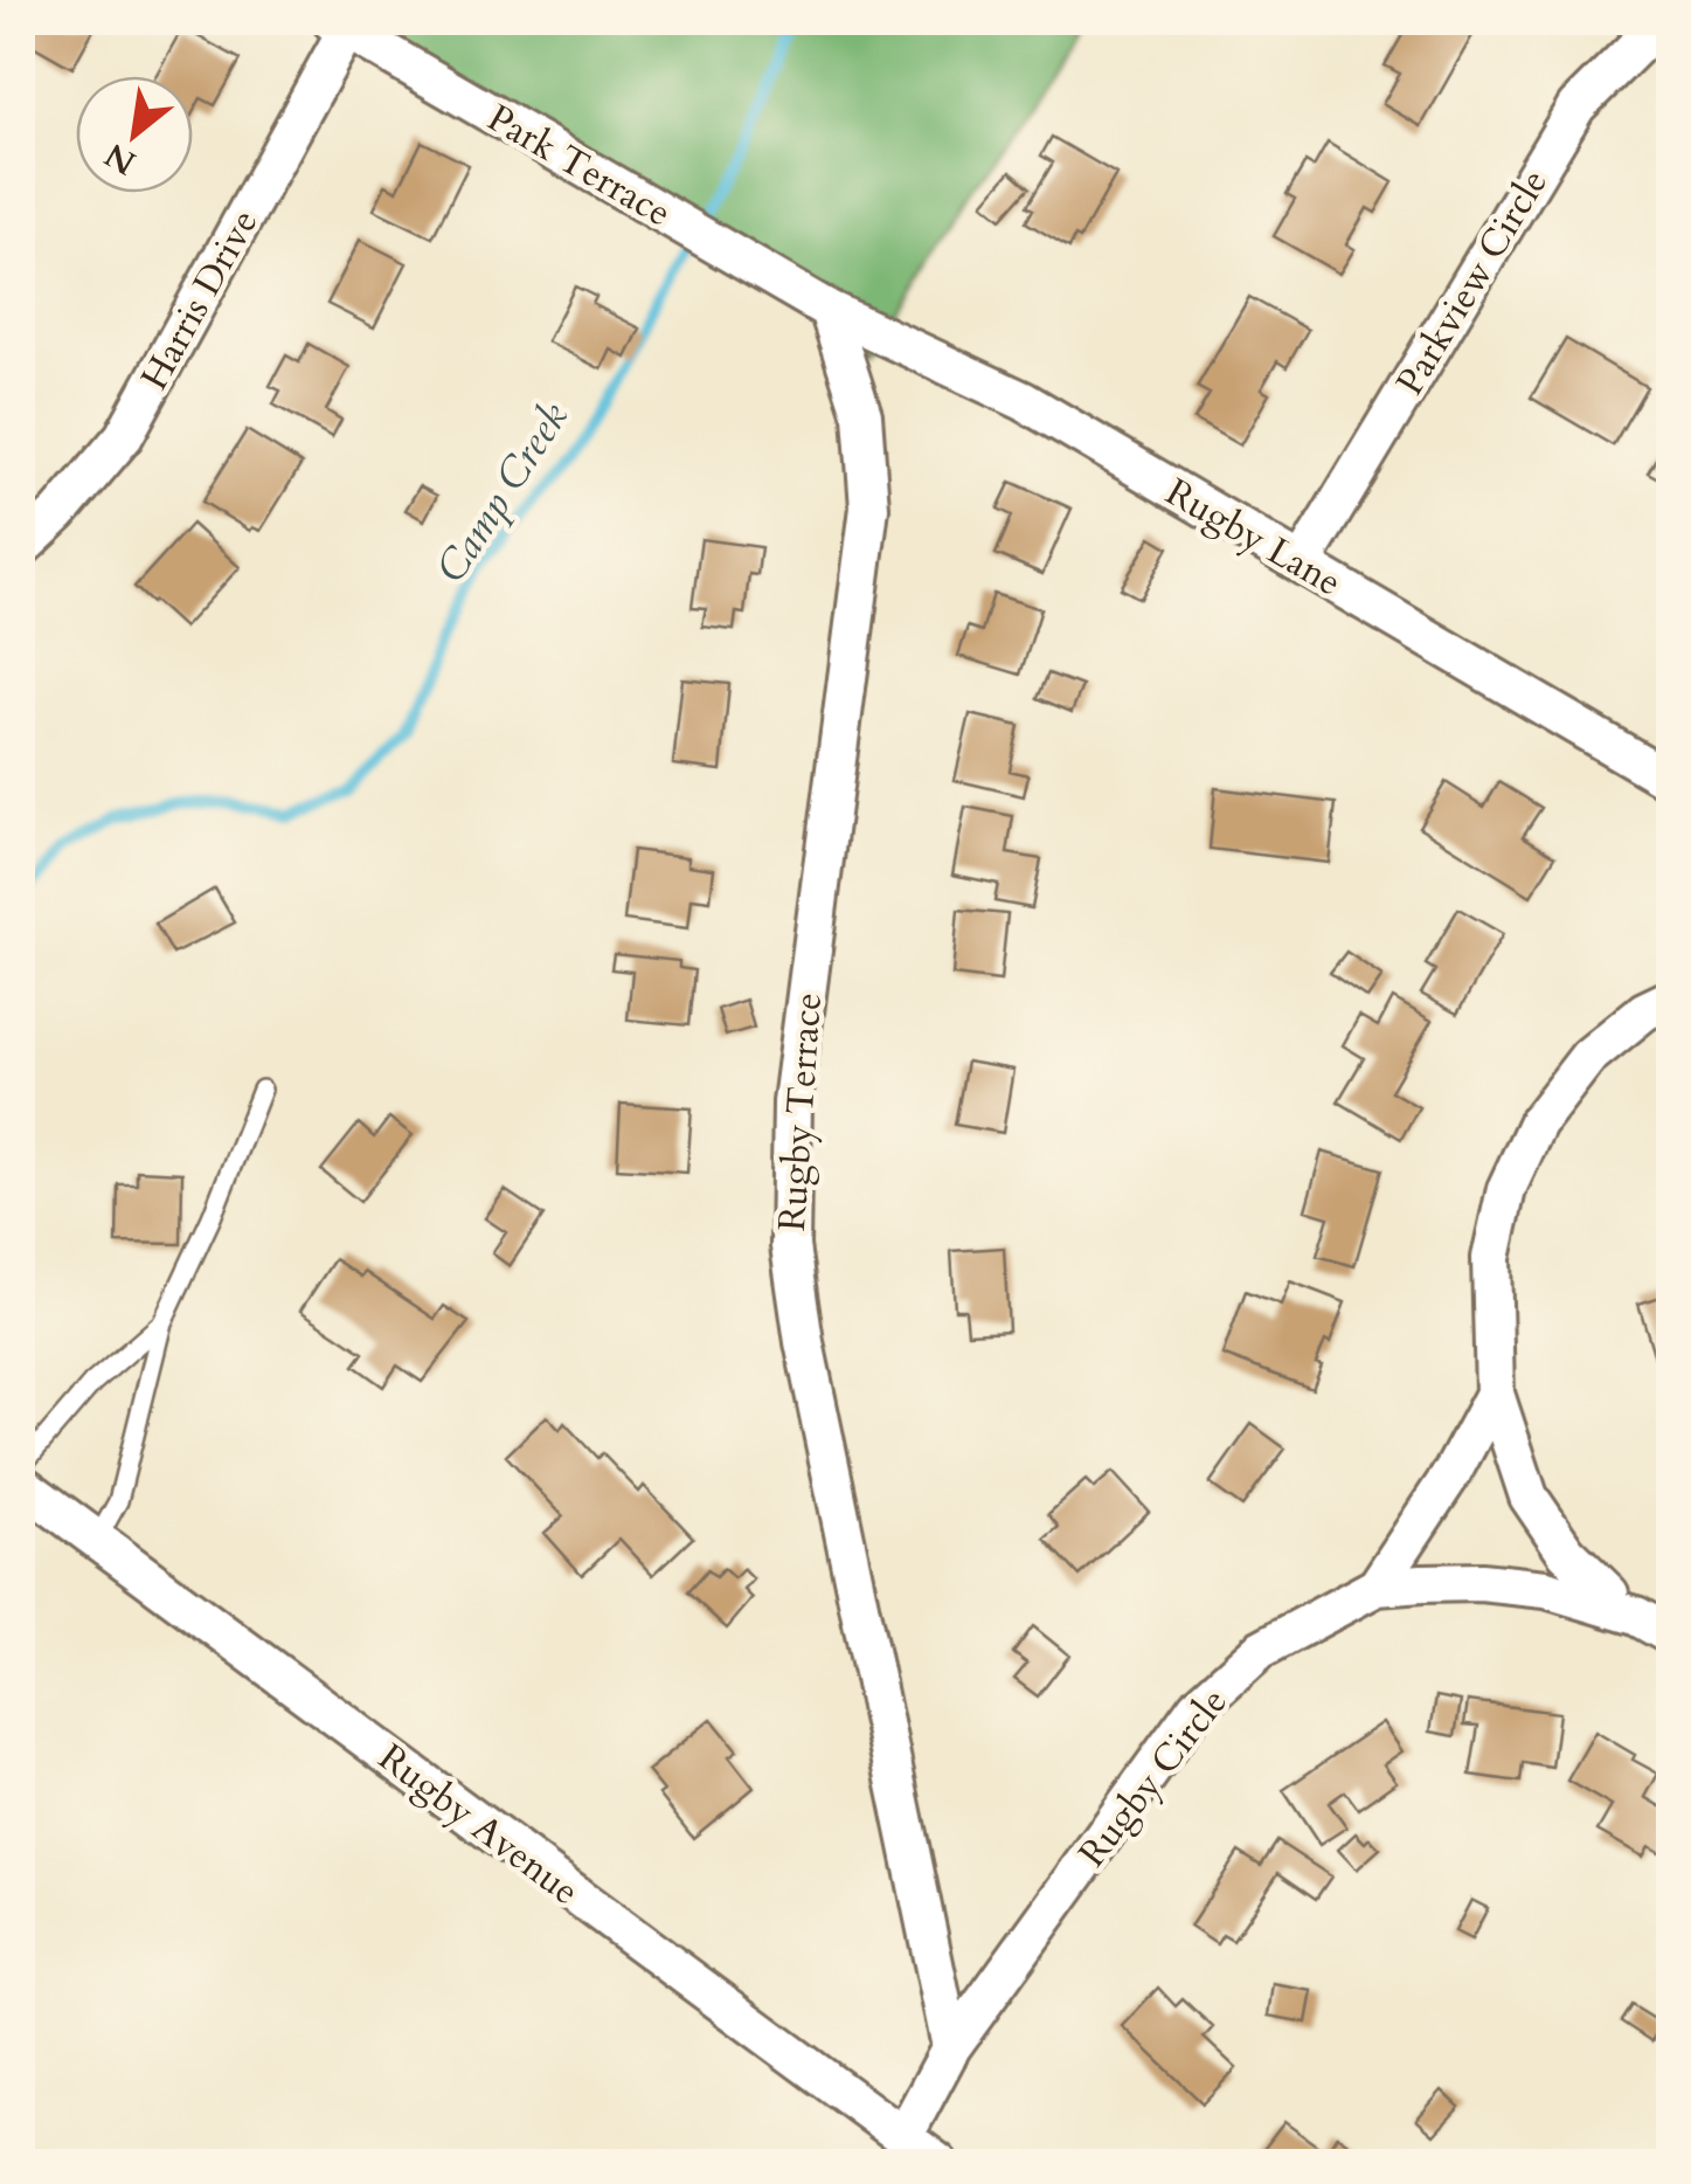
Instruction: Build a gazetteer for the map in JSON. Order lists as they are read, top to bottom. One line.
{"streets":{"street":["Park Terrace","Parkview Circle","Harris Drive","Rugby Lane","Rugby Terrace","Rugby Circle","Rugby Avenue"]},"crossings":[["Park Terrace","Harris Drive"],["Park Terrace","Rugby Lane"],["Park Terrace","Rugby Terrace"],["Parkview Circle","Rugby Lane"],["Rugby Lane","Rugby Terrace"],["Rugby Terrace","Rugby Circle"],["Rugby Circle","Rugby Avenue"]],"water":["Camp Creek"],"north":"bottom left"}
